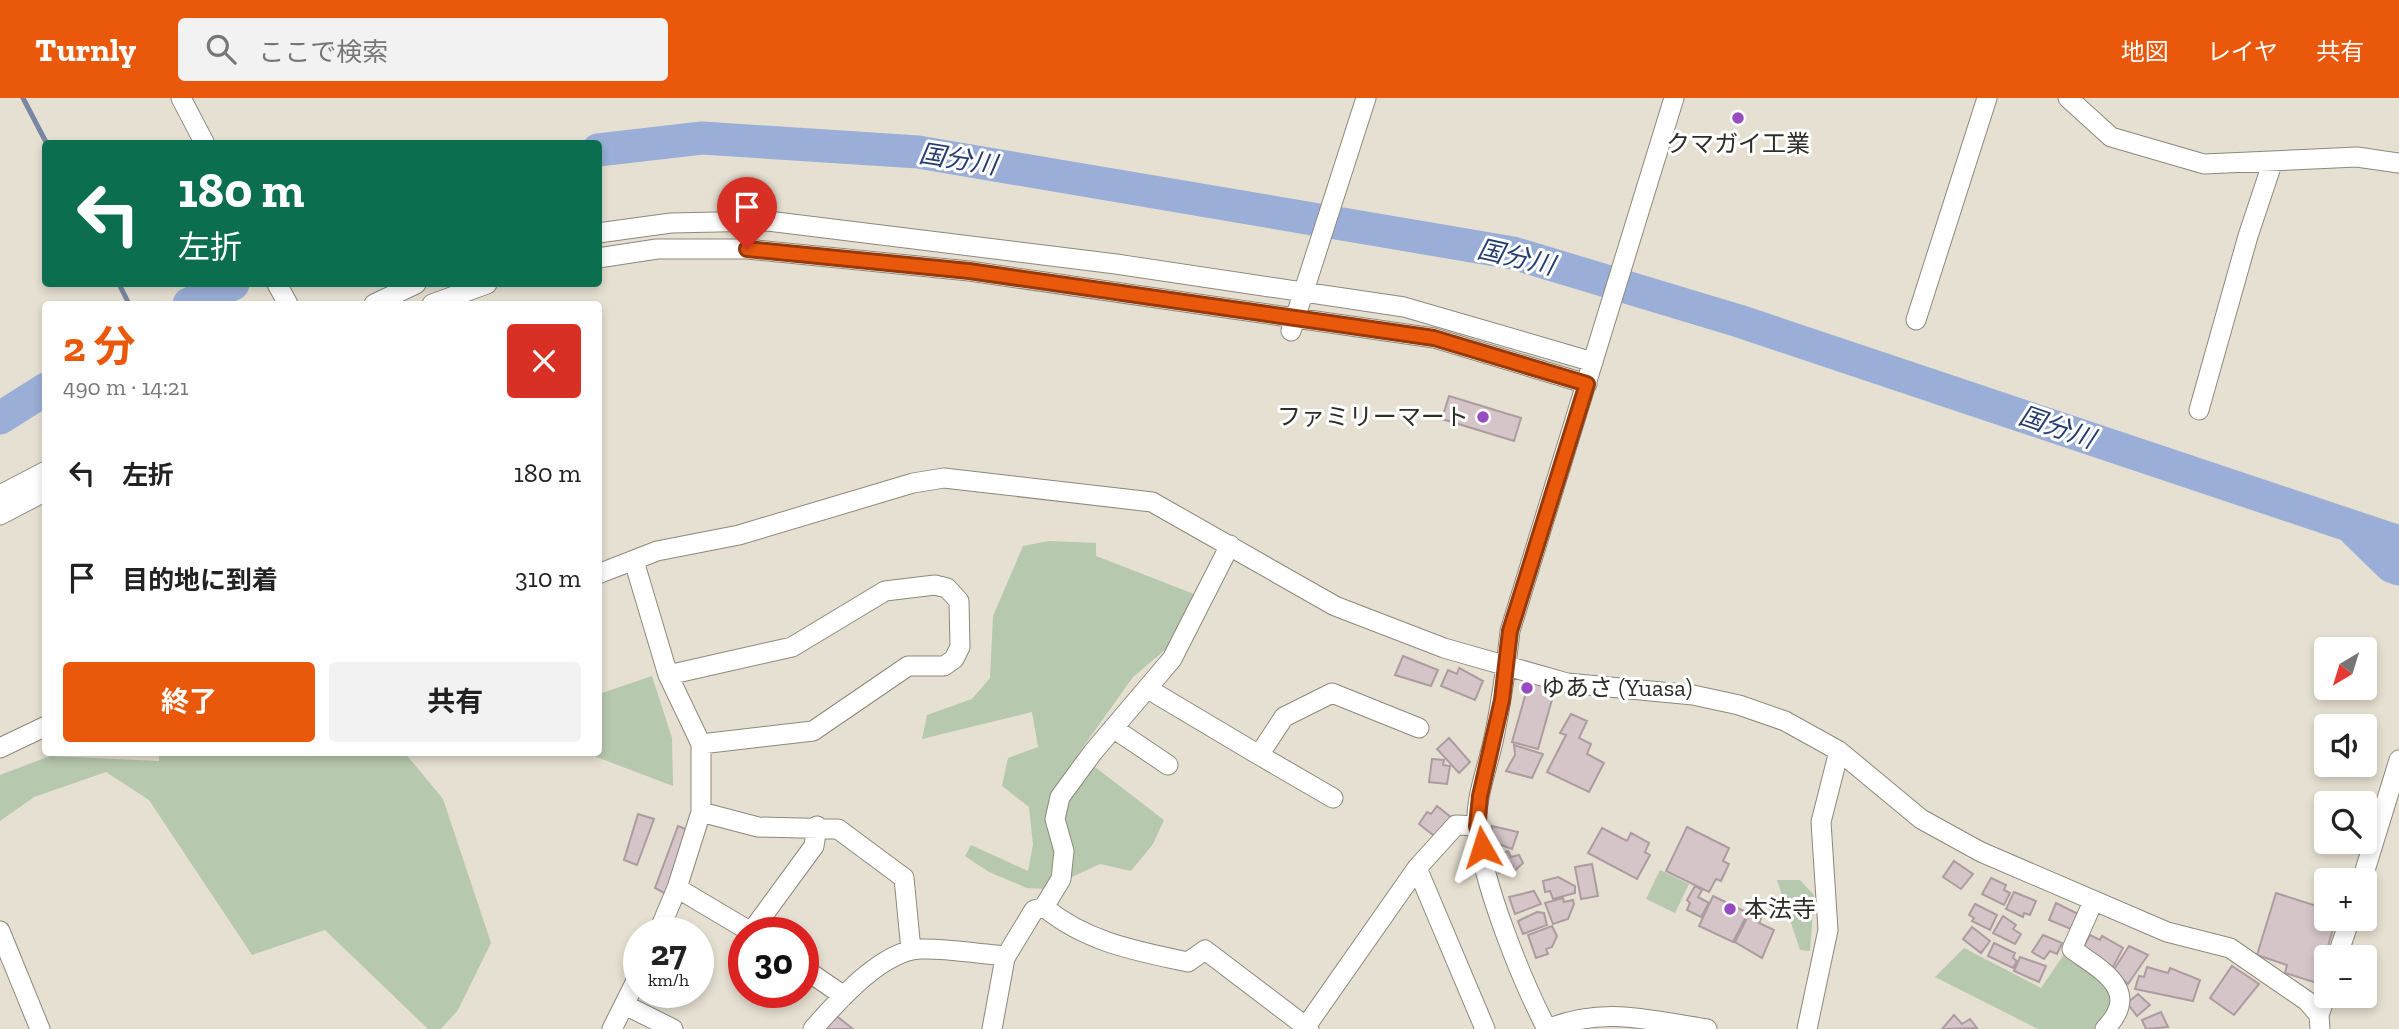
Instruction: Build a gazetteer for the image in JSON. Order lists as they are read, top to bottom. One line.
{"water":["国分川"],"places":["クマガイ工業","ファミリーマート","ゆあさ (Yuasa)","本法寺"],"north":"bottom left","page":{"header":"Turnly","search":"ここで検索","nav":["地図","レイヤ","共有"],"turn":["180 m","左折"],"heading":["2 分","490 m · 14:21"],"list":[{"name":"左折","value":"180 m"},{"name":"目的地に到着","value":"310 m"}],"map_buttons":["+","−"],"buttons":["終了","共有"],"speed":"27 km/h","limit":"30"}}
